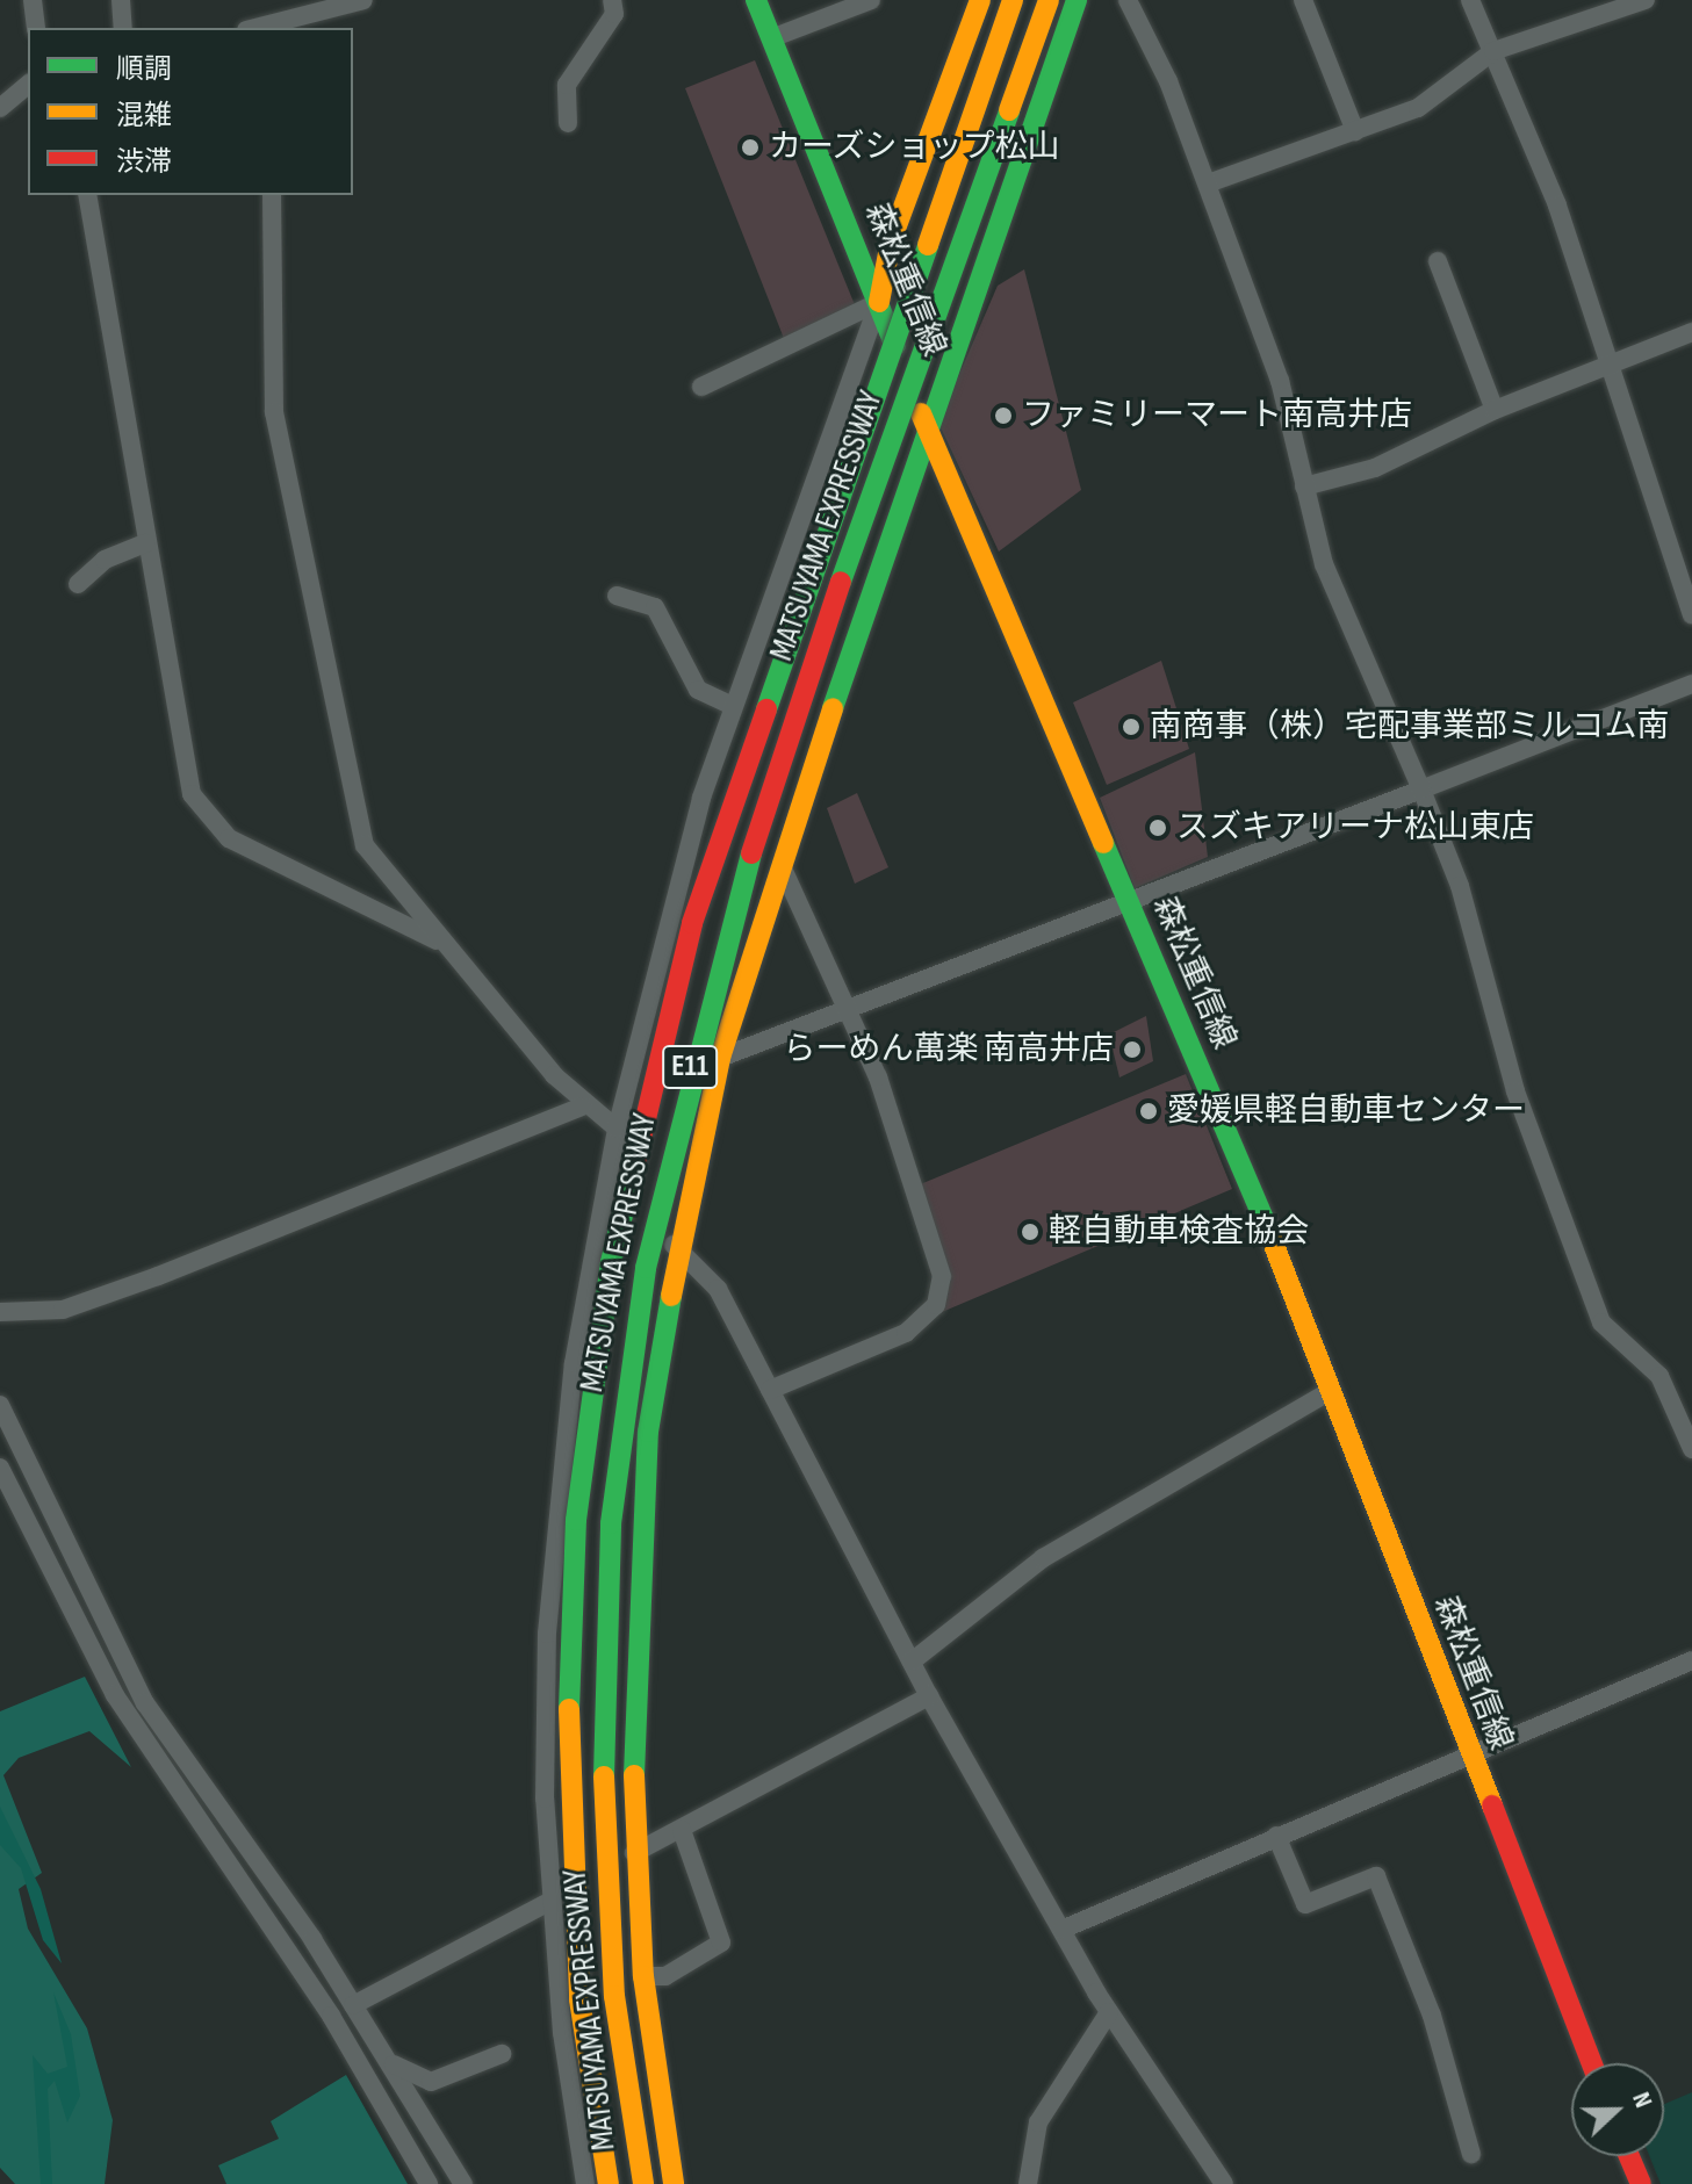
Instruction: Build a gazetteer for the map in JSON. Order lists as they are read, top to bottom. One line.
{"streets":{"main road":["森松重信線","MATSUYAMA EXPRESSWAY","E11"]},"places":["カーズショップ松山","ファミリーマート南高井店","南商事（株）宅配事業部ミルコム南","スズキアリーナ松山東店","らーめん萬楽 南高井店","愛媛県軽自動車センター","軽自動車検査協会"],"legend":["順調","混雑","渋滞"],"north":"right"}
